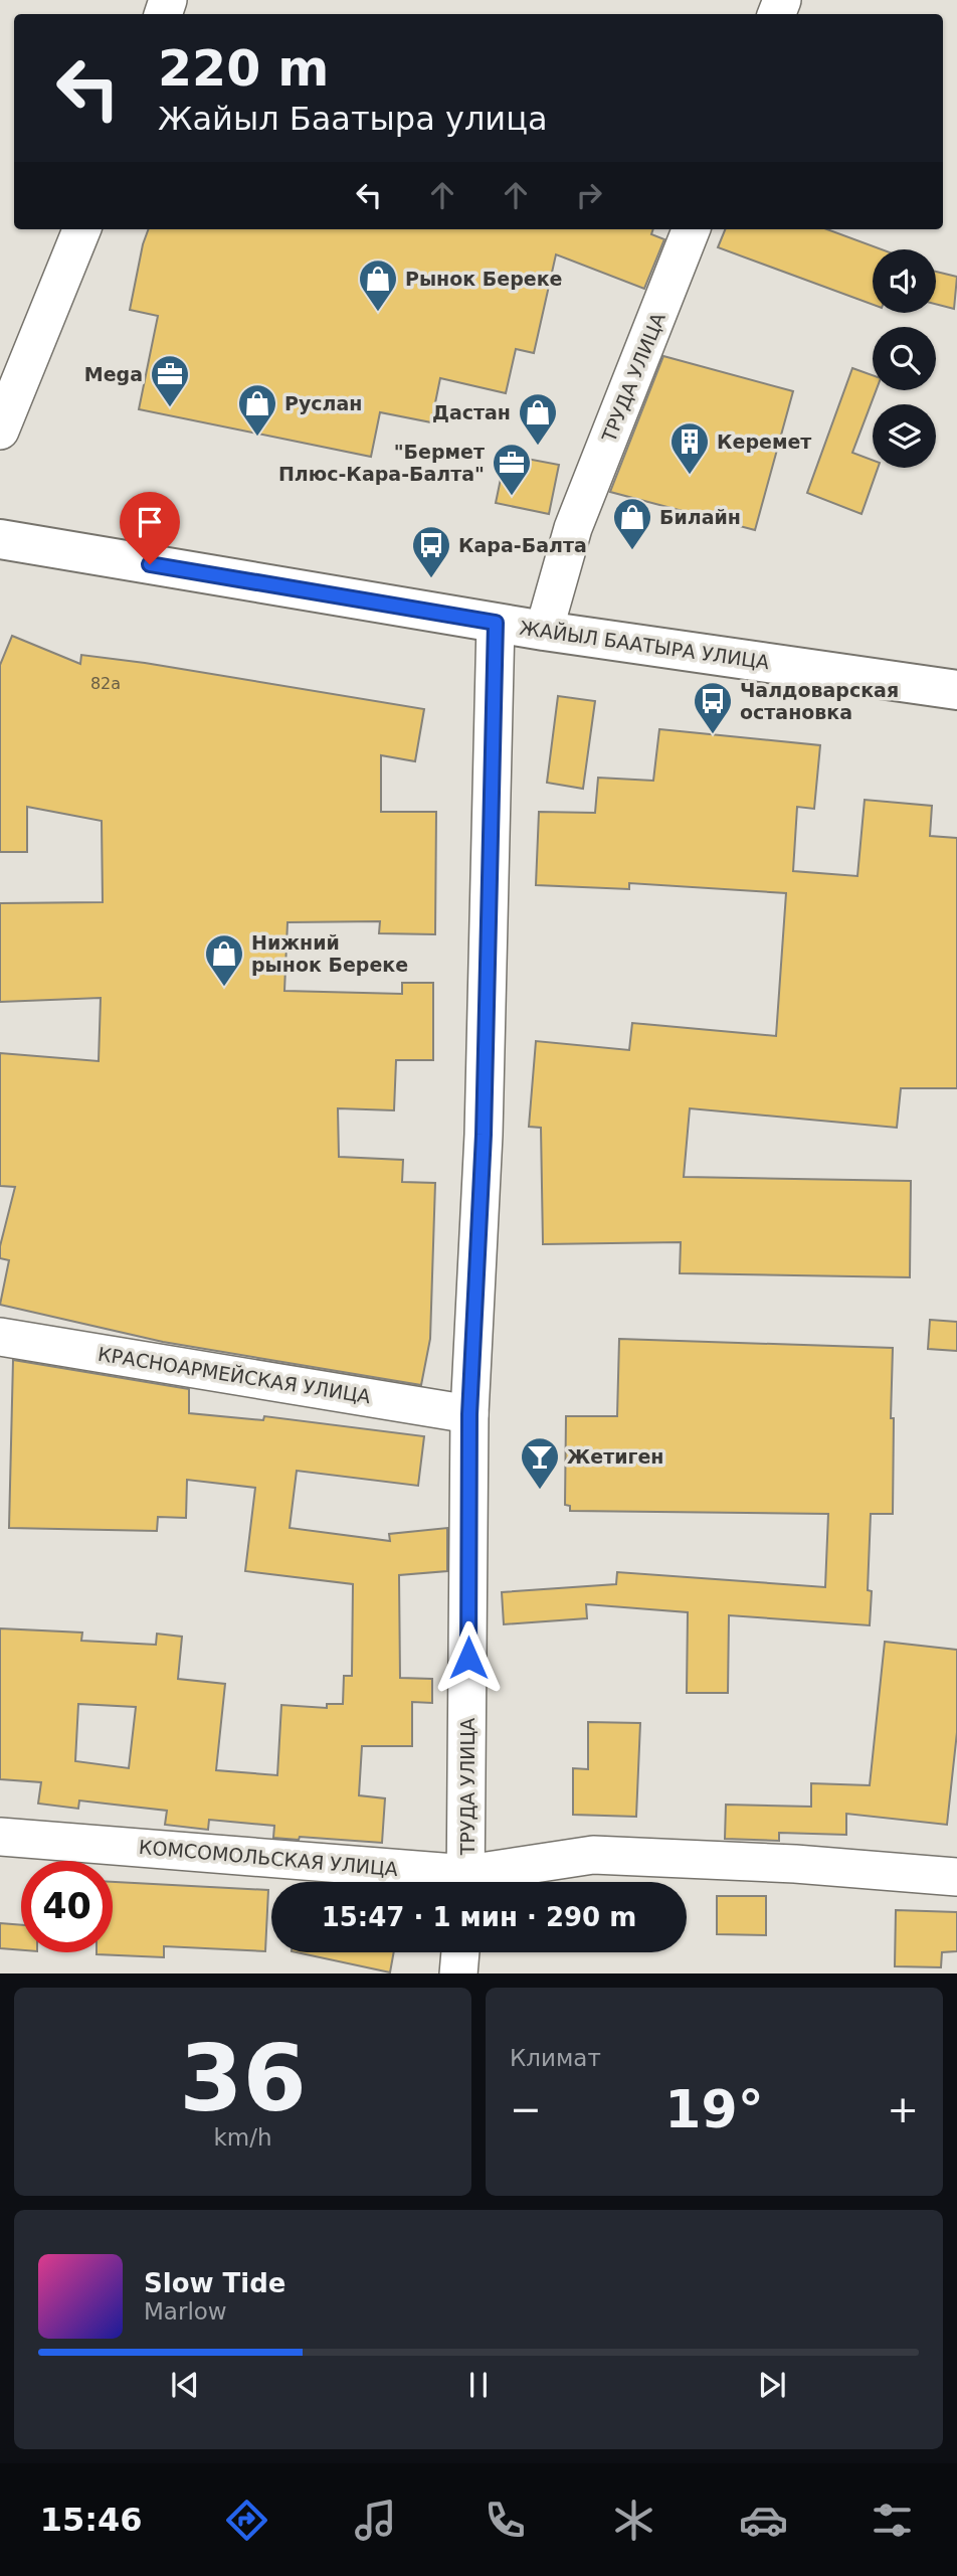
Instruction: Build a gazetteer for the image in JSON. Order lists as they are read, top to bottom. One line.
{"streets":{"highway":["ЖАЙЫЛ БААТЫРА УЛИЦА"],"street":["ТРУДА УЛИЦА","КРАСНОАРМЕЙСКАЯ УЛИЦА","КОМСОМОЛЬСКАЯ УЛИЦА"]},"crossings":[["ТРУДА УЛИЦА","ЖАЙЫЛ БААТЫРА УЛИЦА"],["ТРУДА УЛИЦА","КРАСНОАРМЕЙСКАЯ УЛИЦА"]],"places":{"shop":["Рынок Береке","Руслан","Дастан","Билайн","Нижний рынок Береке"],"office":["Mega","\"Бермет Плюс-Кара-Балта\""],"building":["Керемет"],"bus stop":["Кара-Балта","Чалдоварская остановка"],"bar":["Жетиген"]},"house_numbers":["82а"],"page":{"turn":["220 m","Жайыл Баатыра улица"],"limit":"40","trip":"15:47 · 1 мин · 290 m","tile":[["36","km/h"],"Климат"],"heat":["−","19°","+"],"song":["Slow Tide","Marlow"],"tabs":"15:46"}}
